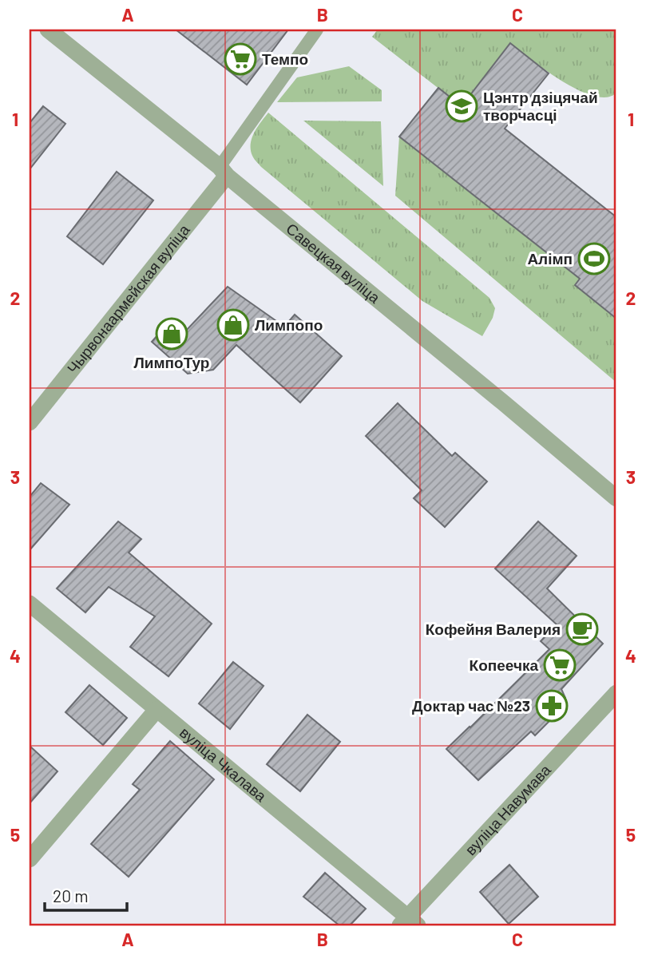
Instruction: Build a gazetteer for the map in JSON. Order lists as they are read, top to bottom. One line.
{"streets":{"street":["Савецкая вуліца","Чырвонаармейская вуліца","вуліца Чкалава","вуліца Навумава"]},"crossings":[["Савецкая вуліца","Чырвонаармейская вуліца"],["вуліца Чкалава","вуліца Навумава"]],"places":{"supermarket":["Темпо","Копеечка"],"school or university":["Цэнтр дзіцячай творчасці"],"sports":["Алімп"],"shop":["Лимпопо","ЛимпоТур"],"cafe":["Кофейня Валерия"],"pharmacy":["Доктар час №23"]},"scale_bar":"20 m","grid":{"columns":["A","B","C"],"rows":["1","2","3","4","5"]}}
